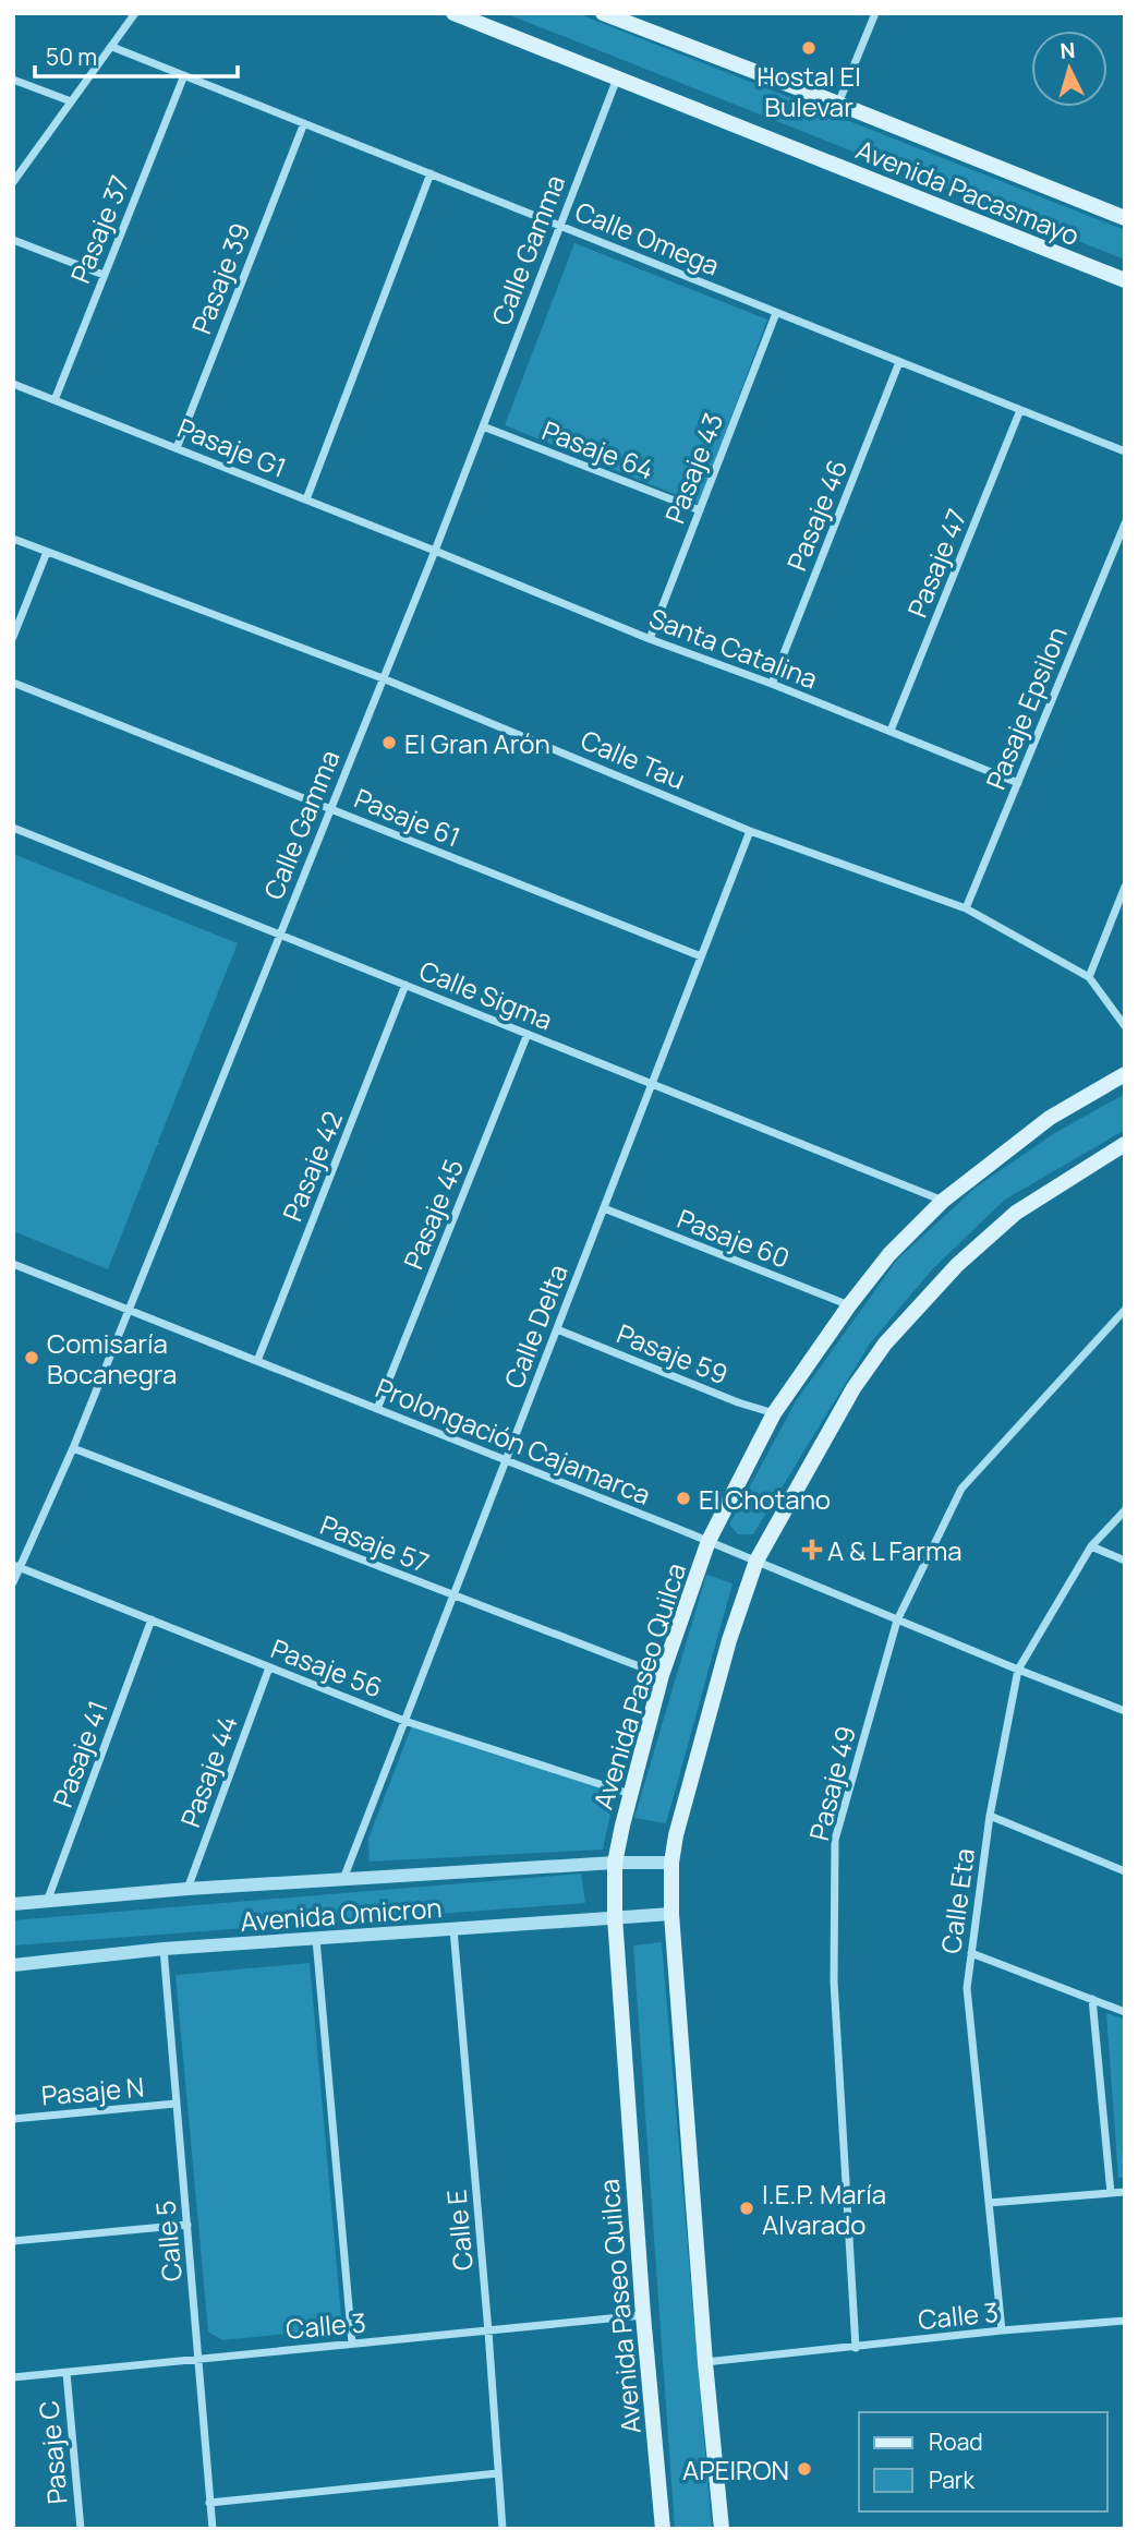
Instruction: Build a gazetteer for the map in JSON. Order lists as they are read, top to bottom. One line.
{"streets":{"main road":["Avenida Pacasmayo","Avenida Paseo Quilca"],"street":["Pasaje 37","Calle Omega","Calle Gamma","Pasaje 39","Pasaje G1","Pasaje 64","Pasaje 43","Pasaje 46","Pasaje 47","Santa Catalina","Pasaje Epsilon","Calle Tau","Pasaje 61","Calle Sigma","Pasaje 42","Pasaje 45","Pasaje 60","Calle Delta","Pasaje 59","Prolongación Cajamarca","Pasaje 57","Pasaje 56","Pasaje 41","Pasaje 44","Pasaje 49","Calle Eta","Avenida Omicron","Pasaje N","Calle E","Calle 5","Calle 3","Pasaje C"]},"crossings":[["Avenida Pacasmayo","Calle Gamma"],["Pasaje 37","Calle Omega"],["Pasaje 37","Pasaje G1"],["Calle Omega","Calle Gamma"],["Calle Omega","Pasaje 39"],["Calle Omega","Pasaje 43"],["Calle Omega","Pasaje 46"],["Calle Omega","Pasaje 47"],["Calle Gamma","Pasaje G1"],["Calle Gamma","Pasaje 64"],["Calle Gamma","Santa Catalina"],["Calle Gamma","Calle Tau"],["Calle Gamma","Pasaje 61"],["Calle Gamma","Calle Sigma"],["Calle Gamma","Prolongación Cajamarca"],["Calle Gamma","Pasaje 57"],["Calle Gamma","Pasaje 56"],["Pasaje 39","Pasaje G1"],["Pasaje G1","Santa Catalina"],["Pasaje 64","Pasaje 43"],["Pasaje 43","Santa Catalina"],["Pasaje 46","Santa Catalina"],["Pasaje 47","Santa Catalina"],["Santa Catalina","Pasaje Epsilon"],["Pasaje Epsilon","Calle Tau"],["Calle Tau","Calle Delta"],["Pasaje 61","Calle Delta"],["Calle Sigma","Pasaje 42"],["Calle Sigma","Pasaje 45"],["Calle Sigma","Calle Delta"],["Calle Sigma","Avenida Paseo Quilca"],["Pasaje 42","Prolongación Cajamarca"],["Pasaje 45","Prolongación Cajamarca"],["Pasaje 60","Calle Delta"],["Pasaje 60","Avenida Paseo Quilca"],["Calle Delta","Pasaje 59"],["Calle Delta","Prolongación Cajamarca"],["Calle Delta","Pasaje 57"],["Calle Delta","Pasaje 56"],["Calle Delta","Avenida Omicron"],["Pasaje 59","Avenida Paseo Quilca"],["Prolongación Cajamarca","Avenida Paseo Quilca"],["Prolongación Cajamarca","Pasaje 49"],["Prolongación Cajamarca","Calle Eta"],["Pasaje 57","Avenida Paseo Quilca"],["Pasaje 56","Avenida Paseo Quilca"],["Pasaje 56","Pasaje 41"],["Pasaje 56","Pasaje 44"],["Avenida Paseo Quilca","Avenida Omicron"],["Avenida Paseo Quilca","Calle 3"],["Pasaje 41","Avenida Omicron"],["Pasaje 44","Avenida Omicron"],["Pasaje 49","Calle 3"],["Calle Eta","Calle 3"],["Avenida Omicron","Calle E"],["Avenida Omicron","Calle 5"],["Pasaje N","Calle 5"],["Calle E","Calle 3"],["Calle 5","Calle 3"],["Calle 3","Pasaje C"]],"places":{"other":["Hostal El Bulevar","El Gran Arón","Comisaría Bocanegra","El Chotano","I.E.P. María Alvarado","APEIRON"],"health":["A & L Farma"]},"legend":["Road","Park"],"scale_bar":"50 m","north":"top"}
